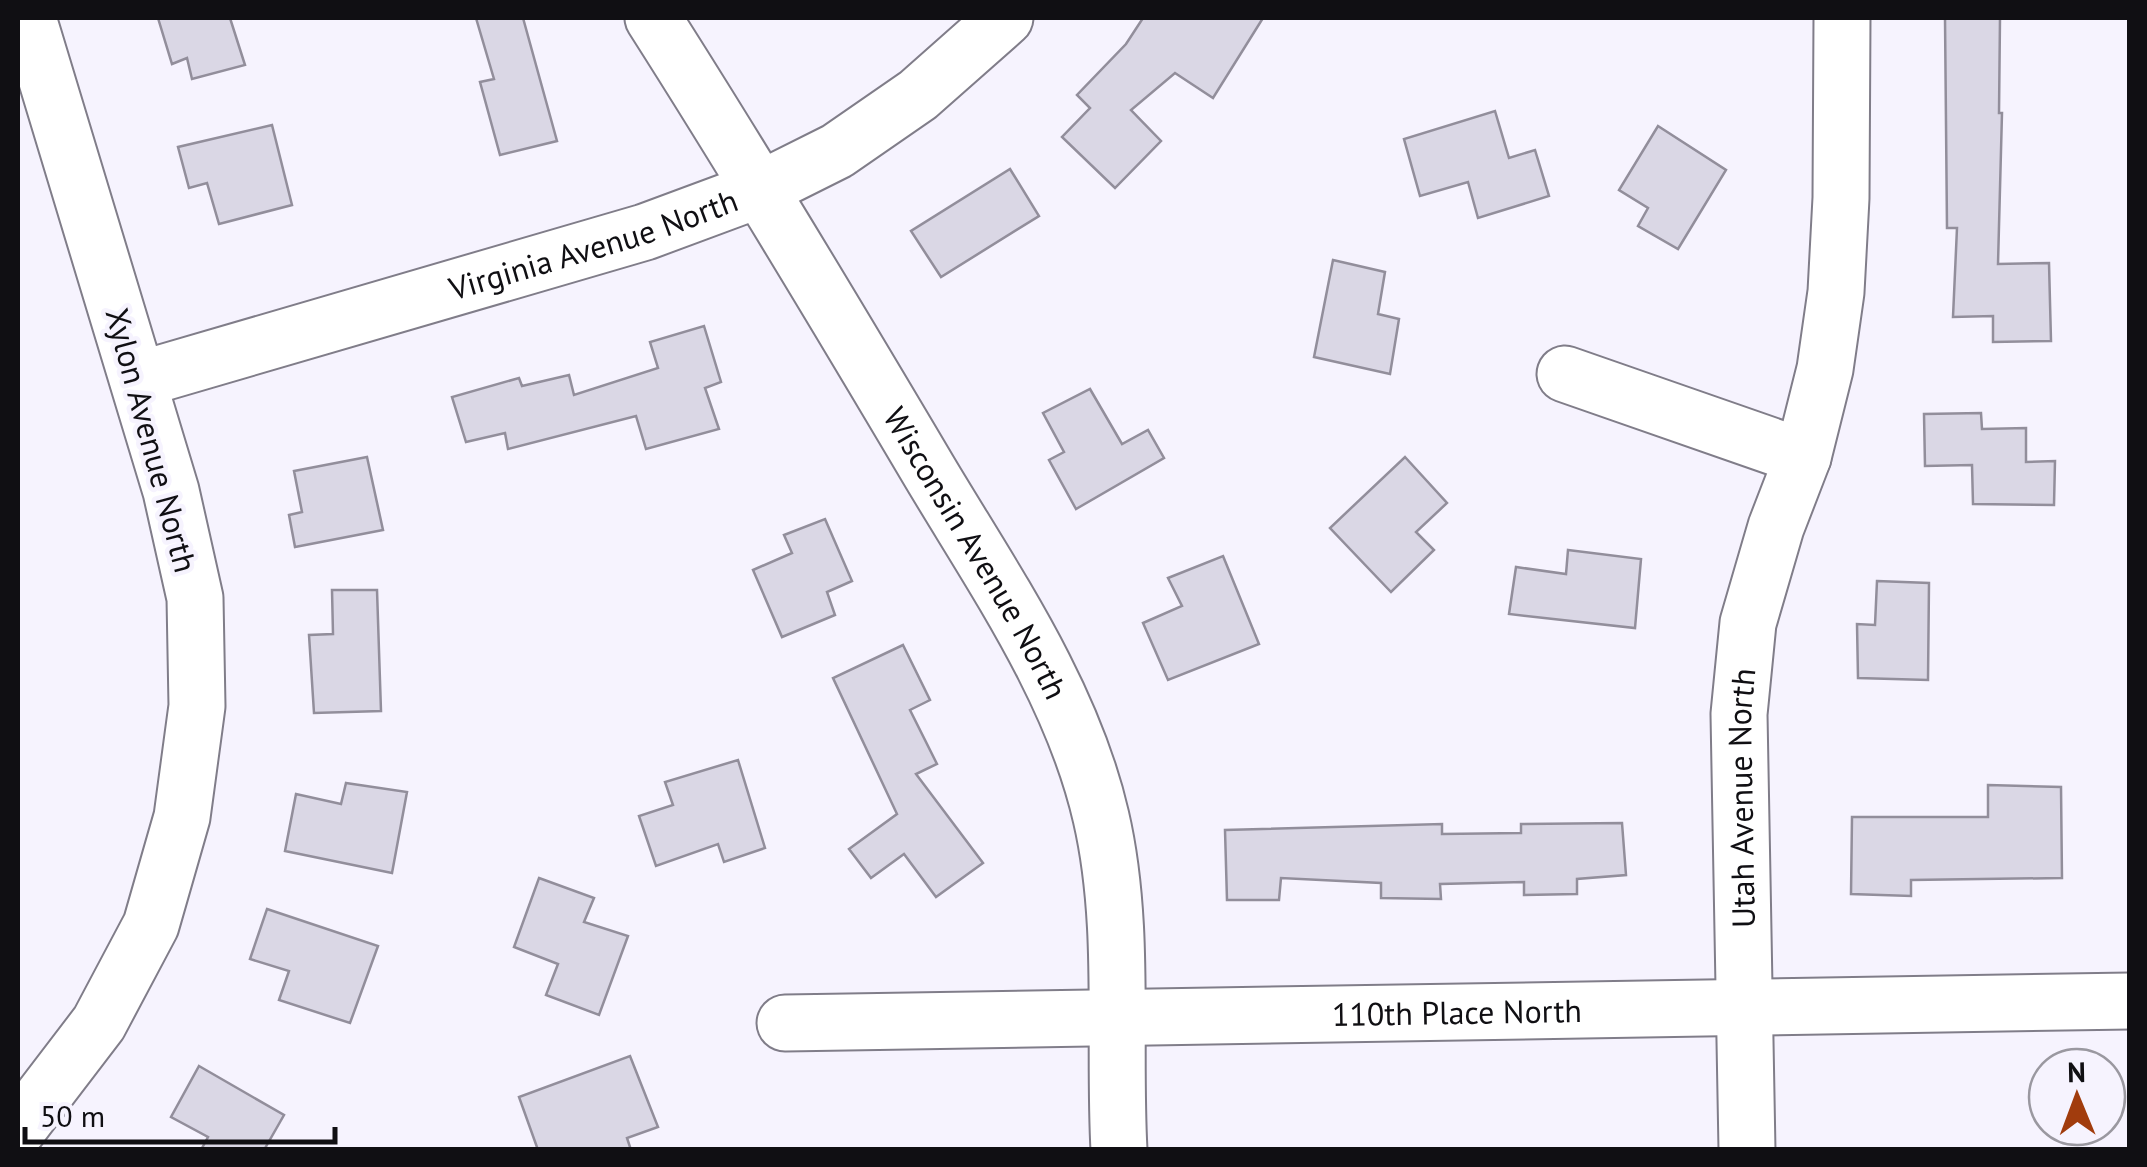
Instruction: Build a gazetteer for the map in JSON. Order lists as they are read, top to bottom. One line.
{"streets":{"street":["Virginia Avenue North","Xylon Avenue North","Wisconsin Avenue North","Utah Avenue North","110th Place North"]},"crossings":[["Virginia Avenue North","Xylon Avenue North"],["Virginia Avenue North","Wisconsin Avenue North"],["Wisconsin Avenue North","110th Place North"],["Utah Avenue North","110th Place North"]],"scale_bar":"50 m","north":"top"}
